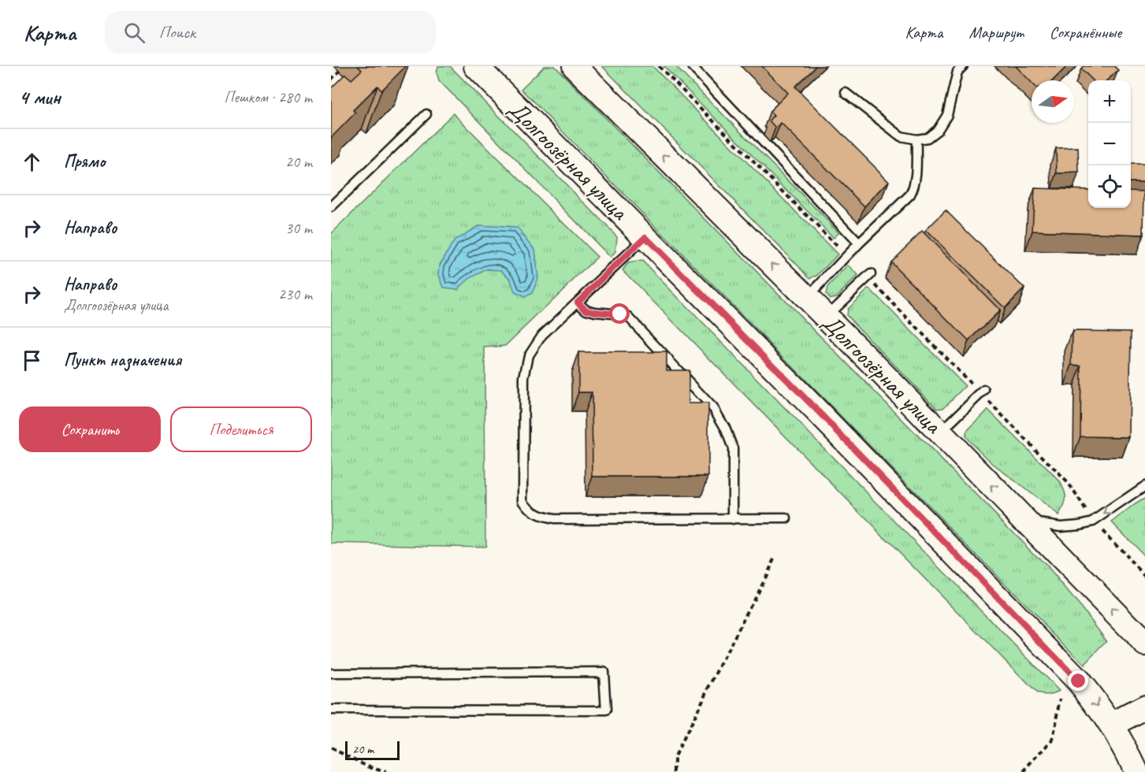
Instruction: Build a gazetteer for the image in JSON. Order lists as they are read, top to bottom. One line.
{"streets":{"main road":["Долгоозёрная улица"]},"scale_bar":"20 m","north":"right","page":{"header":"Карта","search":"Поиск","nav":["Карта","Маршрут","Сохранённые"],"heading":["4 мин","Пешком · 280 m"],"map_buttons":["+","−"],"list":[["Прямо","20 m"],["Направо","30 m"],["Направо","Долгоозёрная улица","230 m"],"Пункт назначения"],"buttons":["Сохранить","Поделиться"],"scale":"20 m"}}
